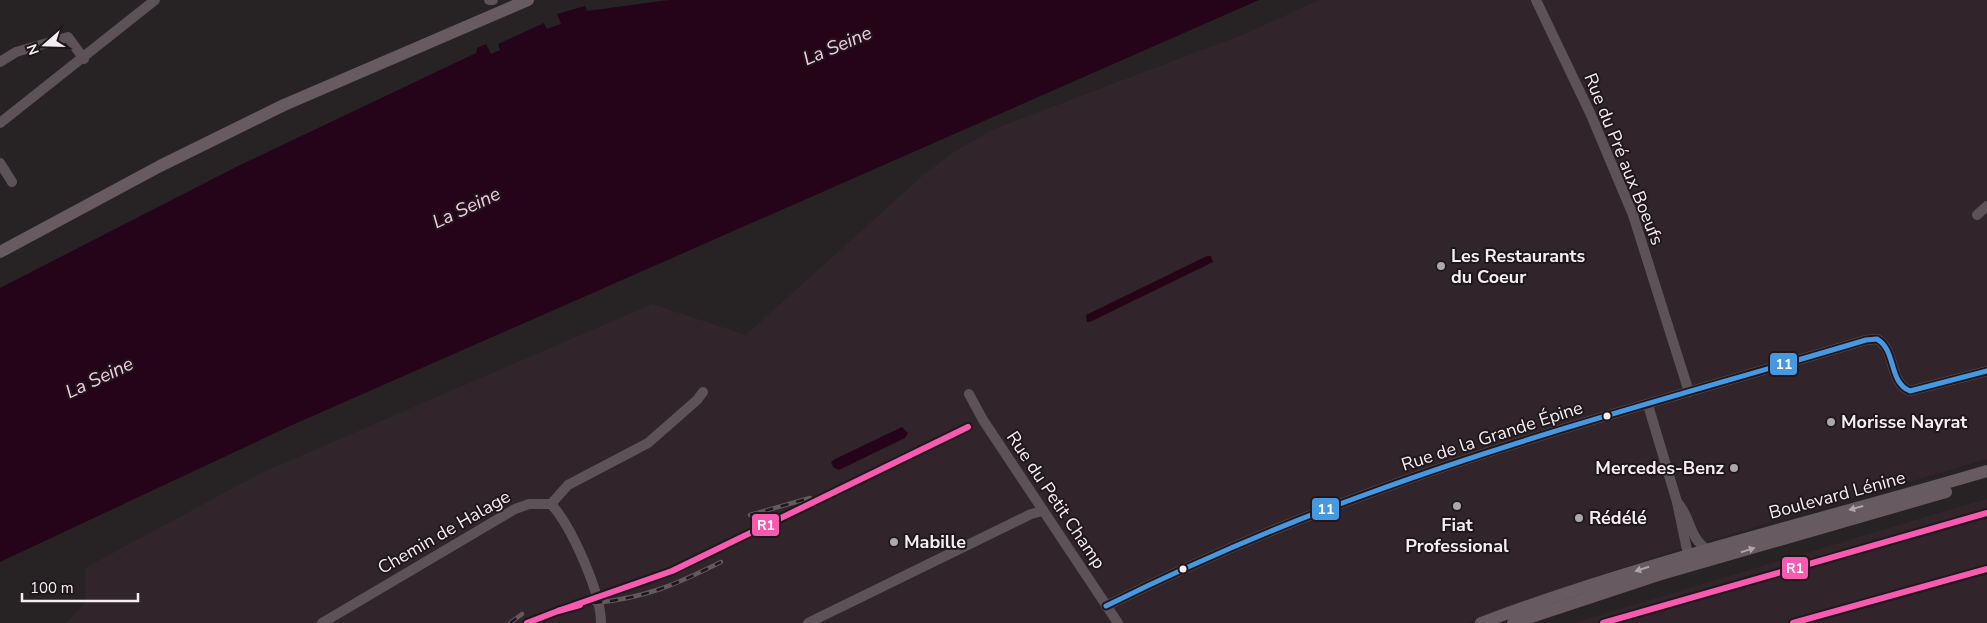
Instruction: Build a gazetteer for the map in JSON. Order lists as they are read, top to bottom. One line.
{"streets":{"main road":["Boulevard Lénine"],"street":["Rue du Pré aux Boeufs","Rue de la Grande Épine","Rue du Petit Champ","Chemin de Halage"]},"crossings":[["Rue du Pré aux Boeufs","Rue de la Grande Épine"],["Rue de la Grande Épine","Rue du Petit Champ"]],"water":["La Seine"],"places":["Les Restaurants du Coeur","Morisse Nayrat","Mercedes-Benz","Fiat Professional","Rédélé","Mabille"],"lines":["transit line 11","transit line R1"],"scale_bar":"100 m","north":"left"}
